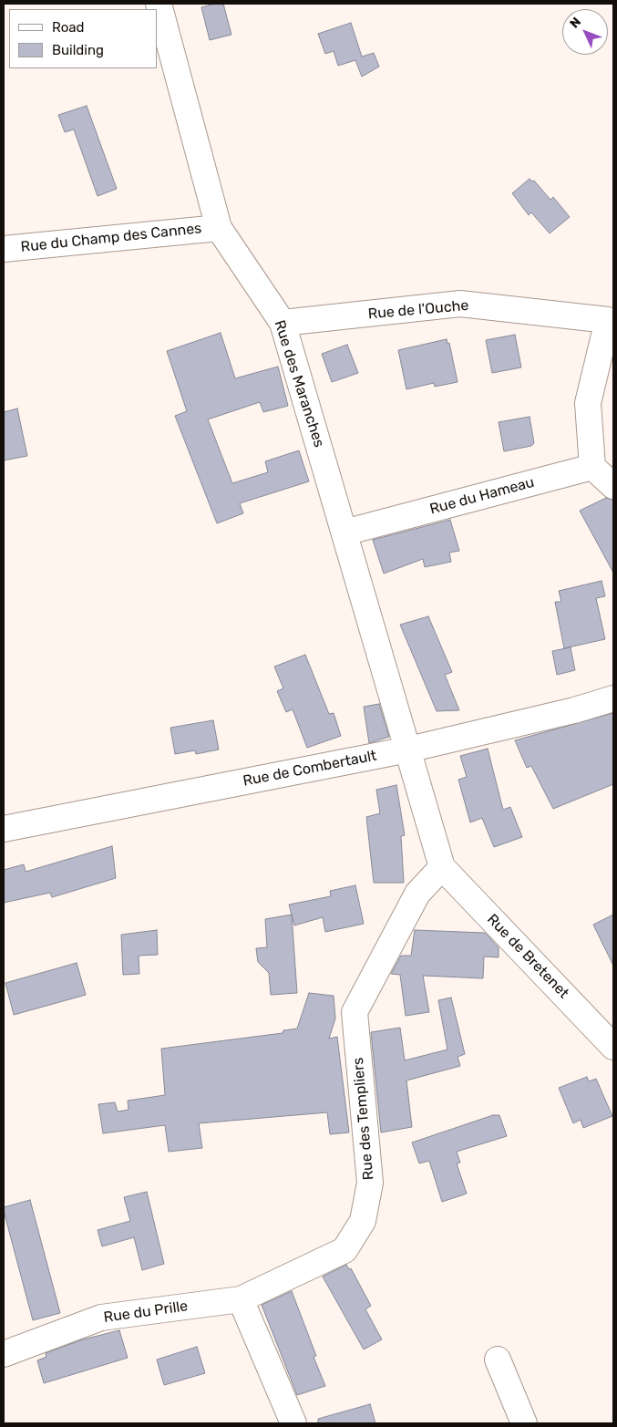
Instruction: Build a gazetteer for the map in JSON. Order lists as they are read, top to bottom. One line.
{"streets":{"street":["Rue du Champ des Cannes","Rue de l'Ouche","Rue des Maranches","Rue du Hameau","Rue de Combertault","Rue de Bretenet","Rue des Templiers","Rue du Prille"]},"crossings":[["Rue du Champ des Cannes","Rue des Maranches"],["Rue de l'Ouche","Rue des Maranches"],["Rue de l'Ouche","Rue du Hameau"],["Rue des Maranches","Rue du Hameau"],["Rue des Maranches","Rue de Combertault"],["Rue des Maranches","Rue de Bretenet"],["Rue des Maranches","Rue des Templiers"],["Rue de Bretenet","Rue des Templiers"],["Rue des Templiers","Rue du Prille"]],"legend":["Road","Building"],"north":"top left"}
